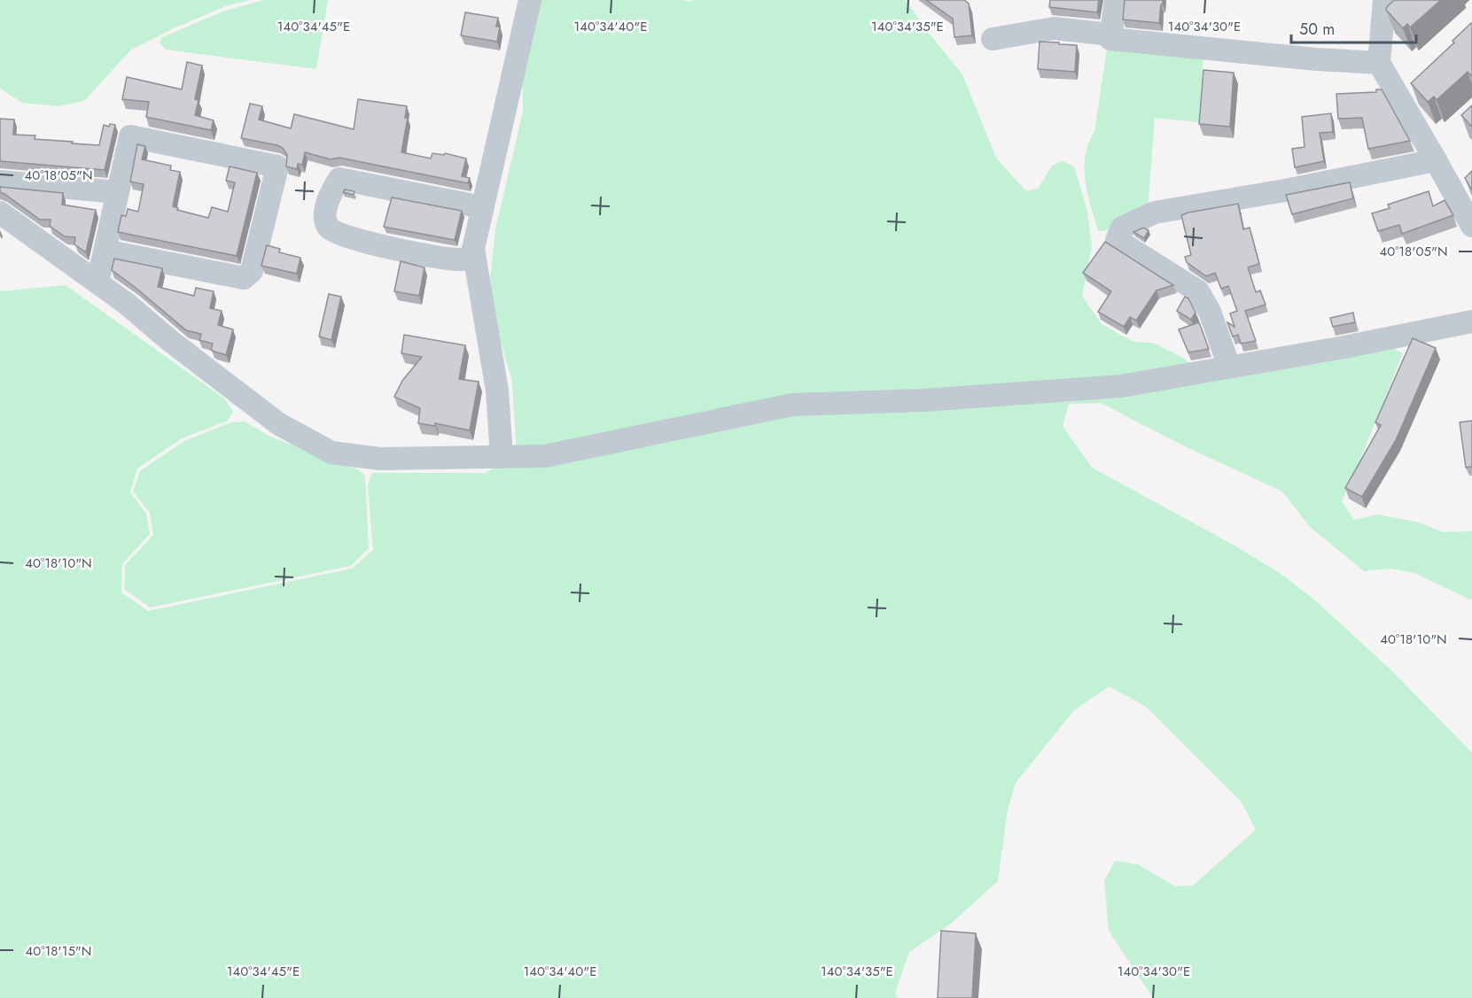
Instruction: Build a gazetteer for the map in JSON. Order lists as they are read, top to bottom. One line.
{"scale_bar":"50 m","coordinates":["140°34'45\"E","140°34'40\"E","140°34'35\"E","140°34'30\"E","40°18'05\"N","40°18'10\"N","40°18'15\"N"]}
